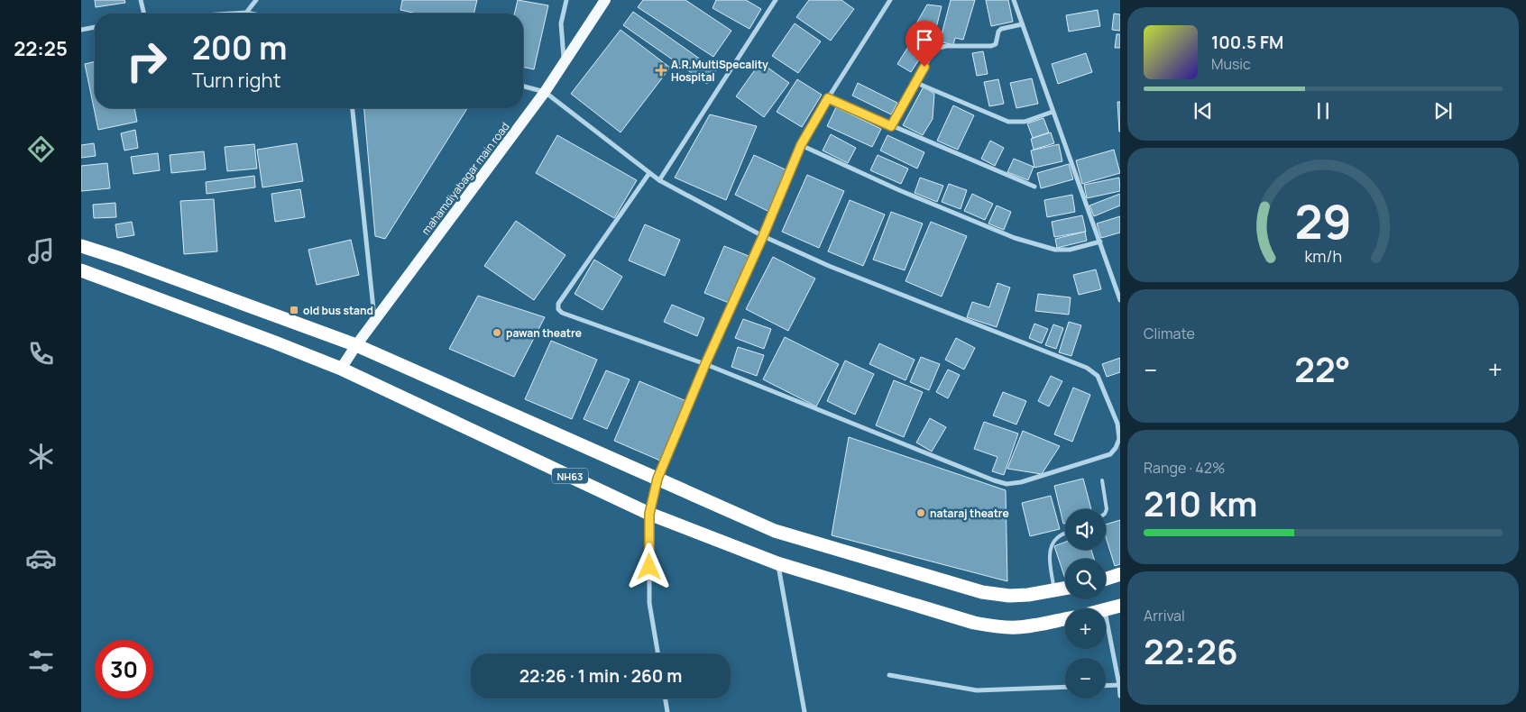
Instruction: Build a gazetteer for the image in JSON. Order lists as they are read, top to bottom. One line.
{"streets":{"highway":["NH63"],"main road":["mahamdiyabagar main road"]},"crossings":[["mahamdiyabagar main road","NH63"]],"places":{"health":["A.R.MultiSpecality Hospital"],"transit":["old bus stand"],"other":["pawan theatre","nataraj theatre"]},"page":{"tabs":"22:25","turn":["200 m","Turn right"],"song":["100.5 FM","Music"],"tile":["Climate",["Range · 42%","210 km"],["Arrival","22:26"]],"heat":["−","22°","+"],"map_buttons":["+","−"],"limit":"30","trip":"22:26 · 1 min · 260 m","gauge":["29","km/h"]}}
